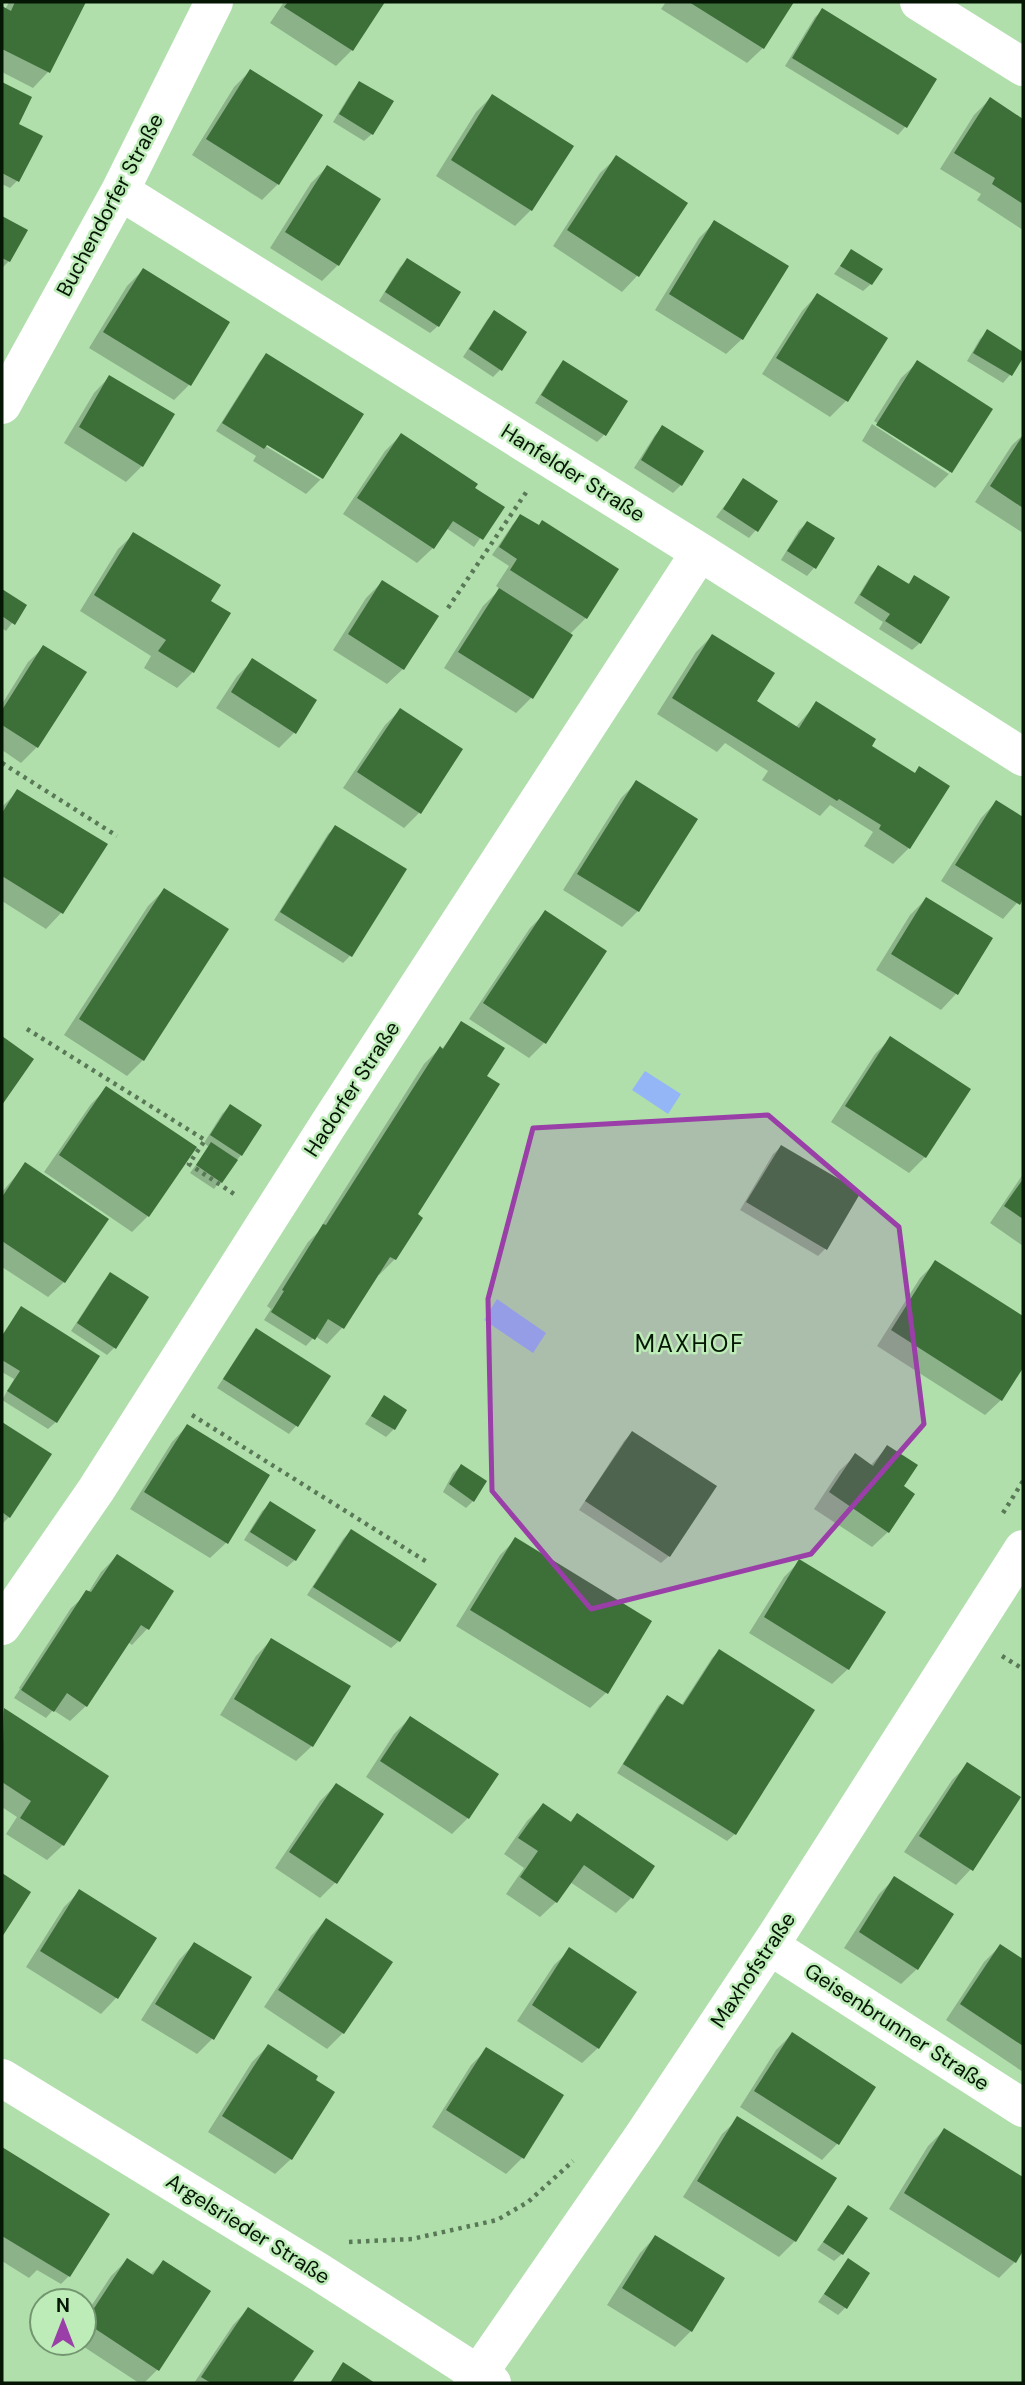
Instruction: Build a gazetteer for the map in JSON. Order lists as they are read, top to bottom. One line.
{"streets":{"street":["Buchendorfer Straße","Hanfelder Straße","Hadorfer Straße","Maxhofstraße","Geisenbrunner Straße","Argelsrieder Straße"]},"crossings":[["Buchendorfer Straße","Hanfelder Straße"],["Hanfelder Straße","Hadorfer Straße"],["Maxhofstraße","Geisenbrunner Straße"],["Maxhofstraße","Argelsrieder Straße"]],"districts":["MAXHOF"],"north":"top"}
